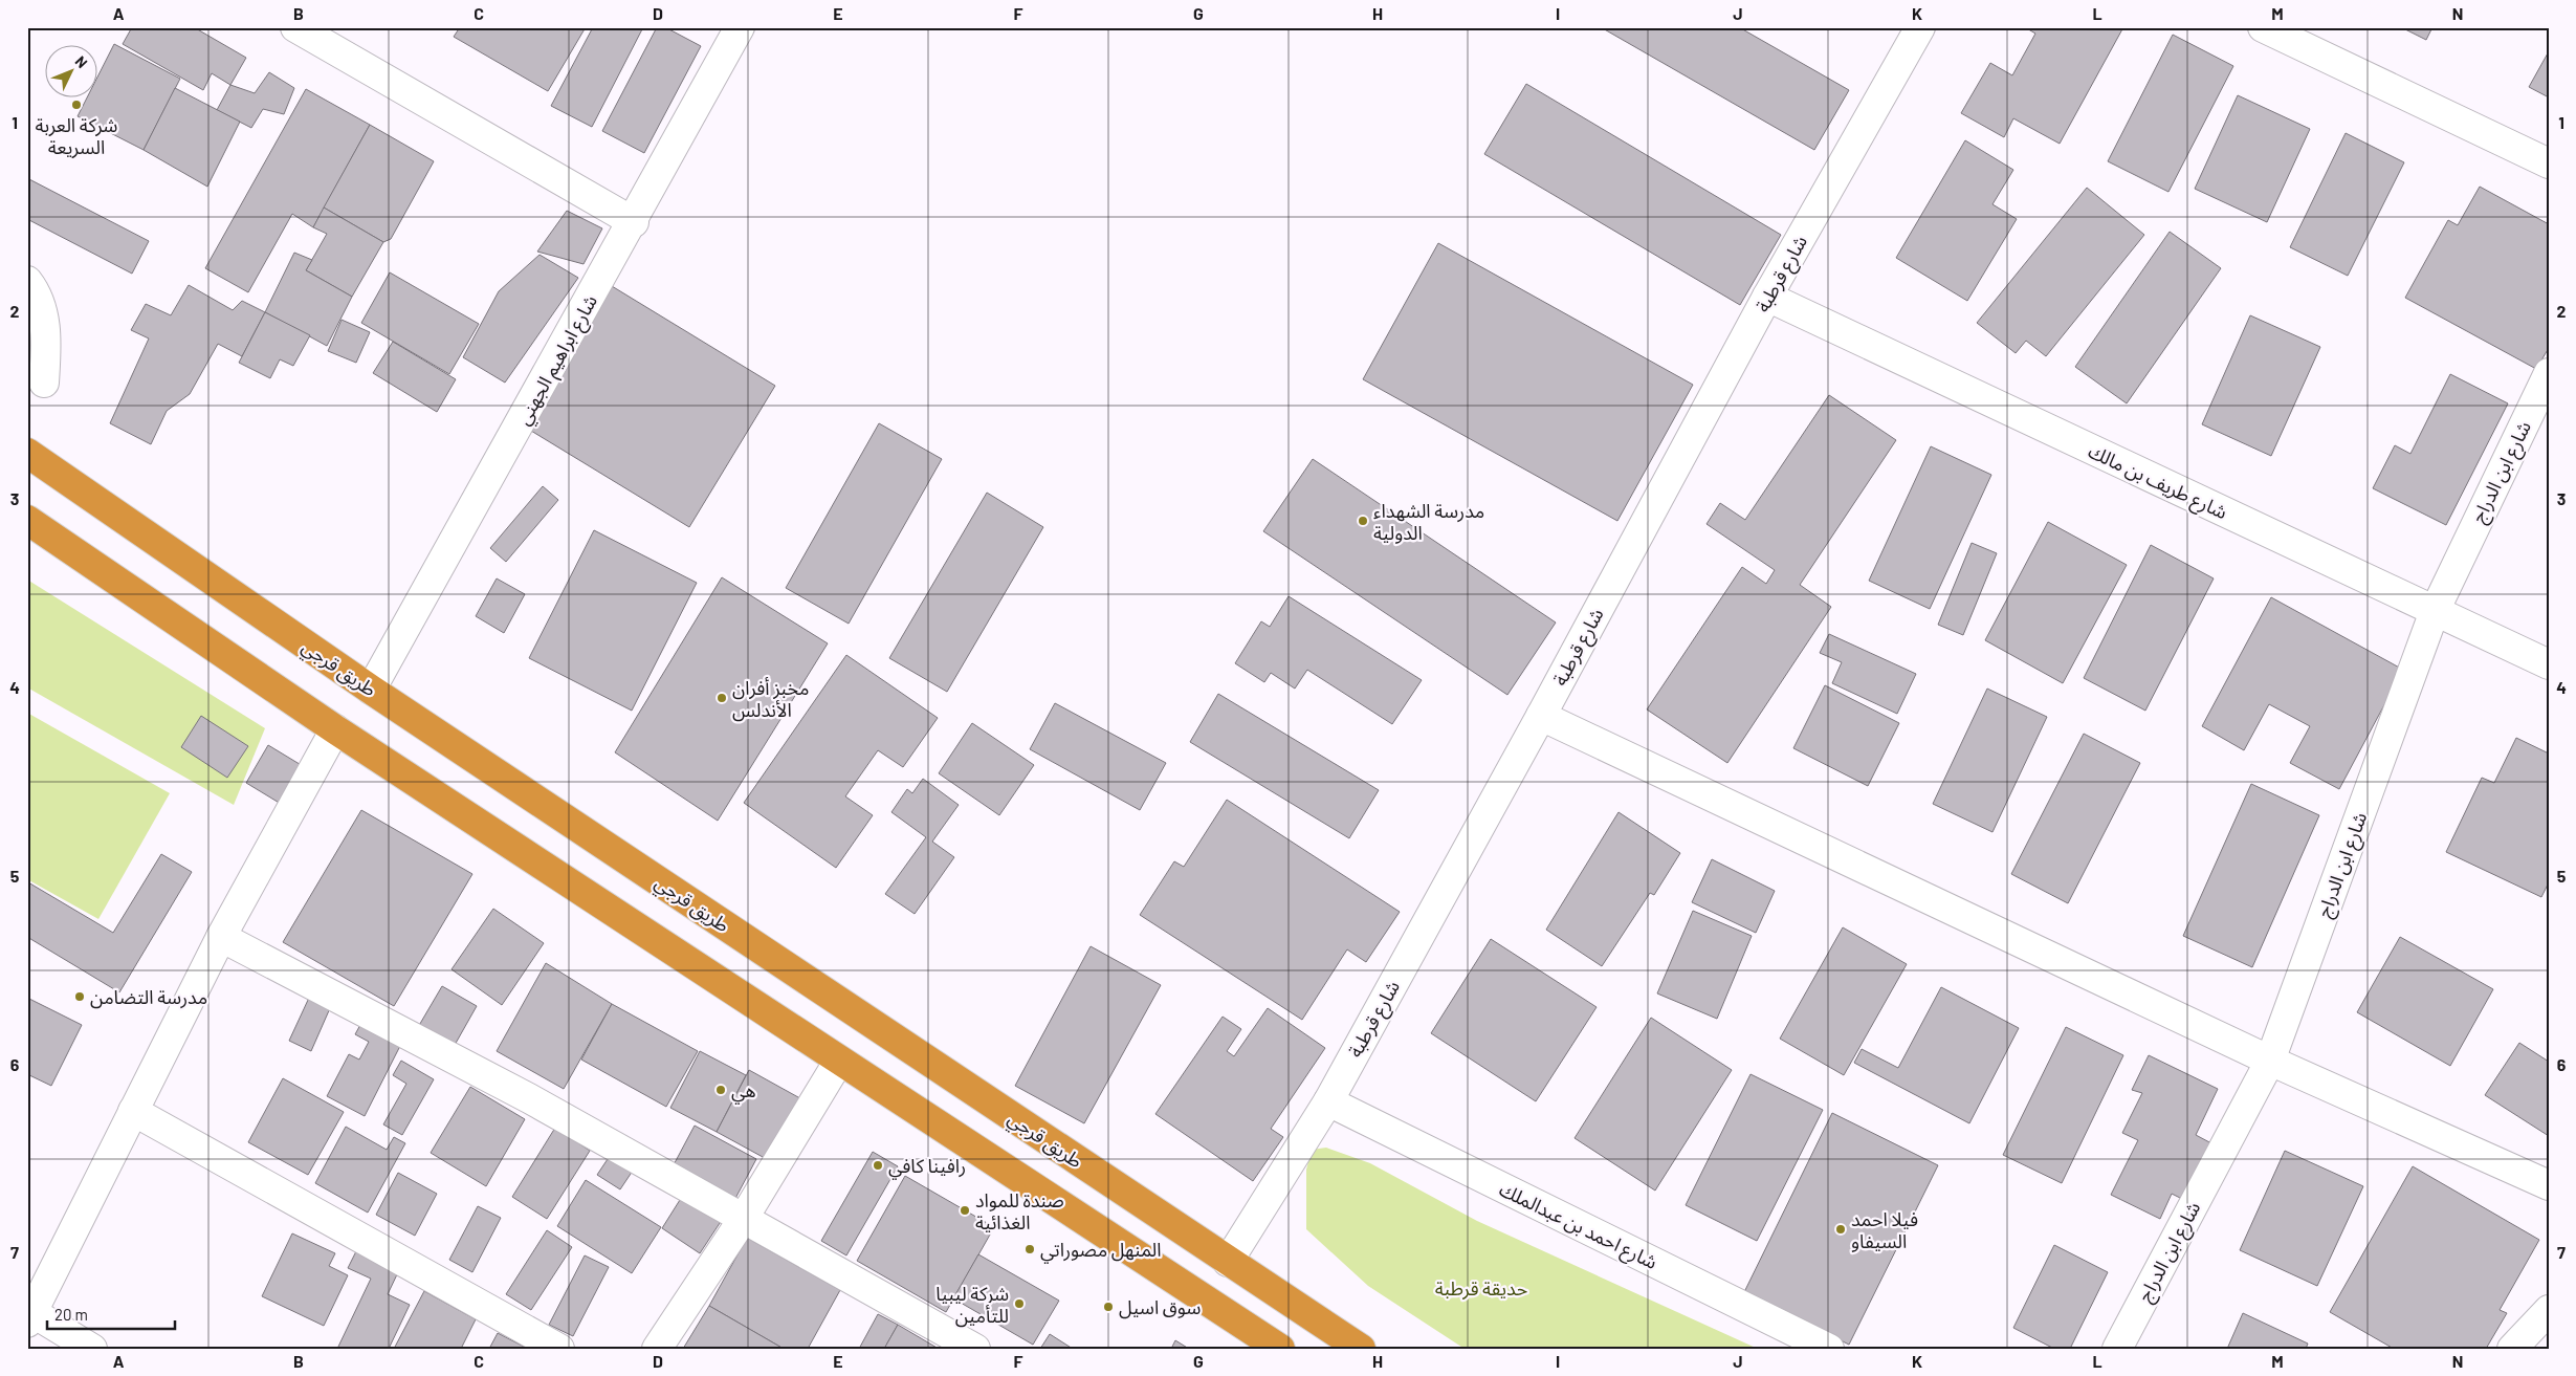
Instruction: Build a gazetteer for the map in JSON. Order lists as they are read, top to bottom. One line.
{"streets":{"highway":["طريق قرجي"],"street":["شارع قرطبة","شارع ابراهيم الجهني","شارع ابن الدراج","شارع طريف بن مالك","شارع احمد بن عبدالملك"]},"crossings":[["شارع قرطبة","شارع طريف بن مالك"],["شارع قرطبة","طريق قرجي"],["شارع قرطبة","شارع احمد بن عبدالملك"],["شارع ابراهيم الجهني","طريق قرجي"],["شارع ابن الدراج","شارع طريف بن مالك"]],"parks":["حديقة قرطبة"],"places":["شركة العربة السريعة","مدرسة الشهداء الدولية","مخبز أفران الأندلس","مدرسة التضامن","هي","رافينا كافي","صندة للمواد الغذائية","فيلا احمد السيفاو","المنهل مصوراتي","شركة ليبيا للتأمين","سوق اسيل"],"scale_bar":"20 m","north":"top right","grid":{"columns":["A","B","C","D","E","F","G","H","I","J","K","L","M","N"],"rows":["1","2","3","4","5","6","7"]}}
